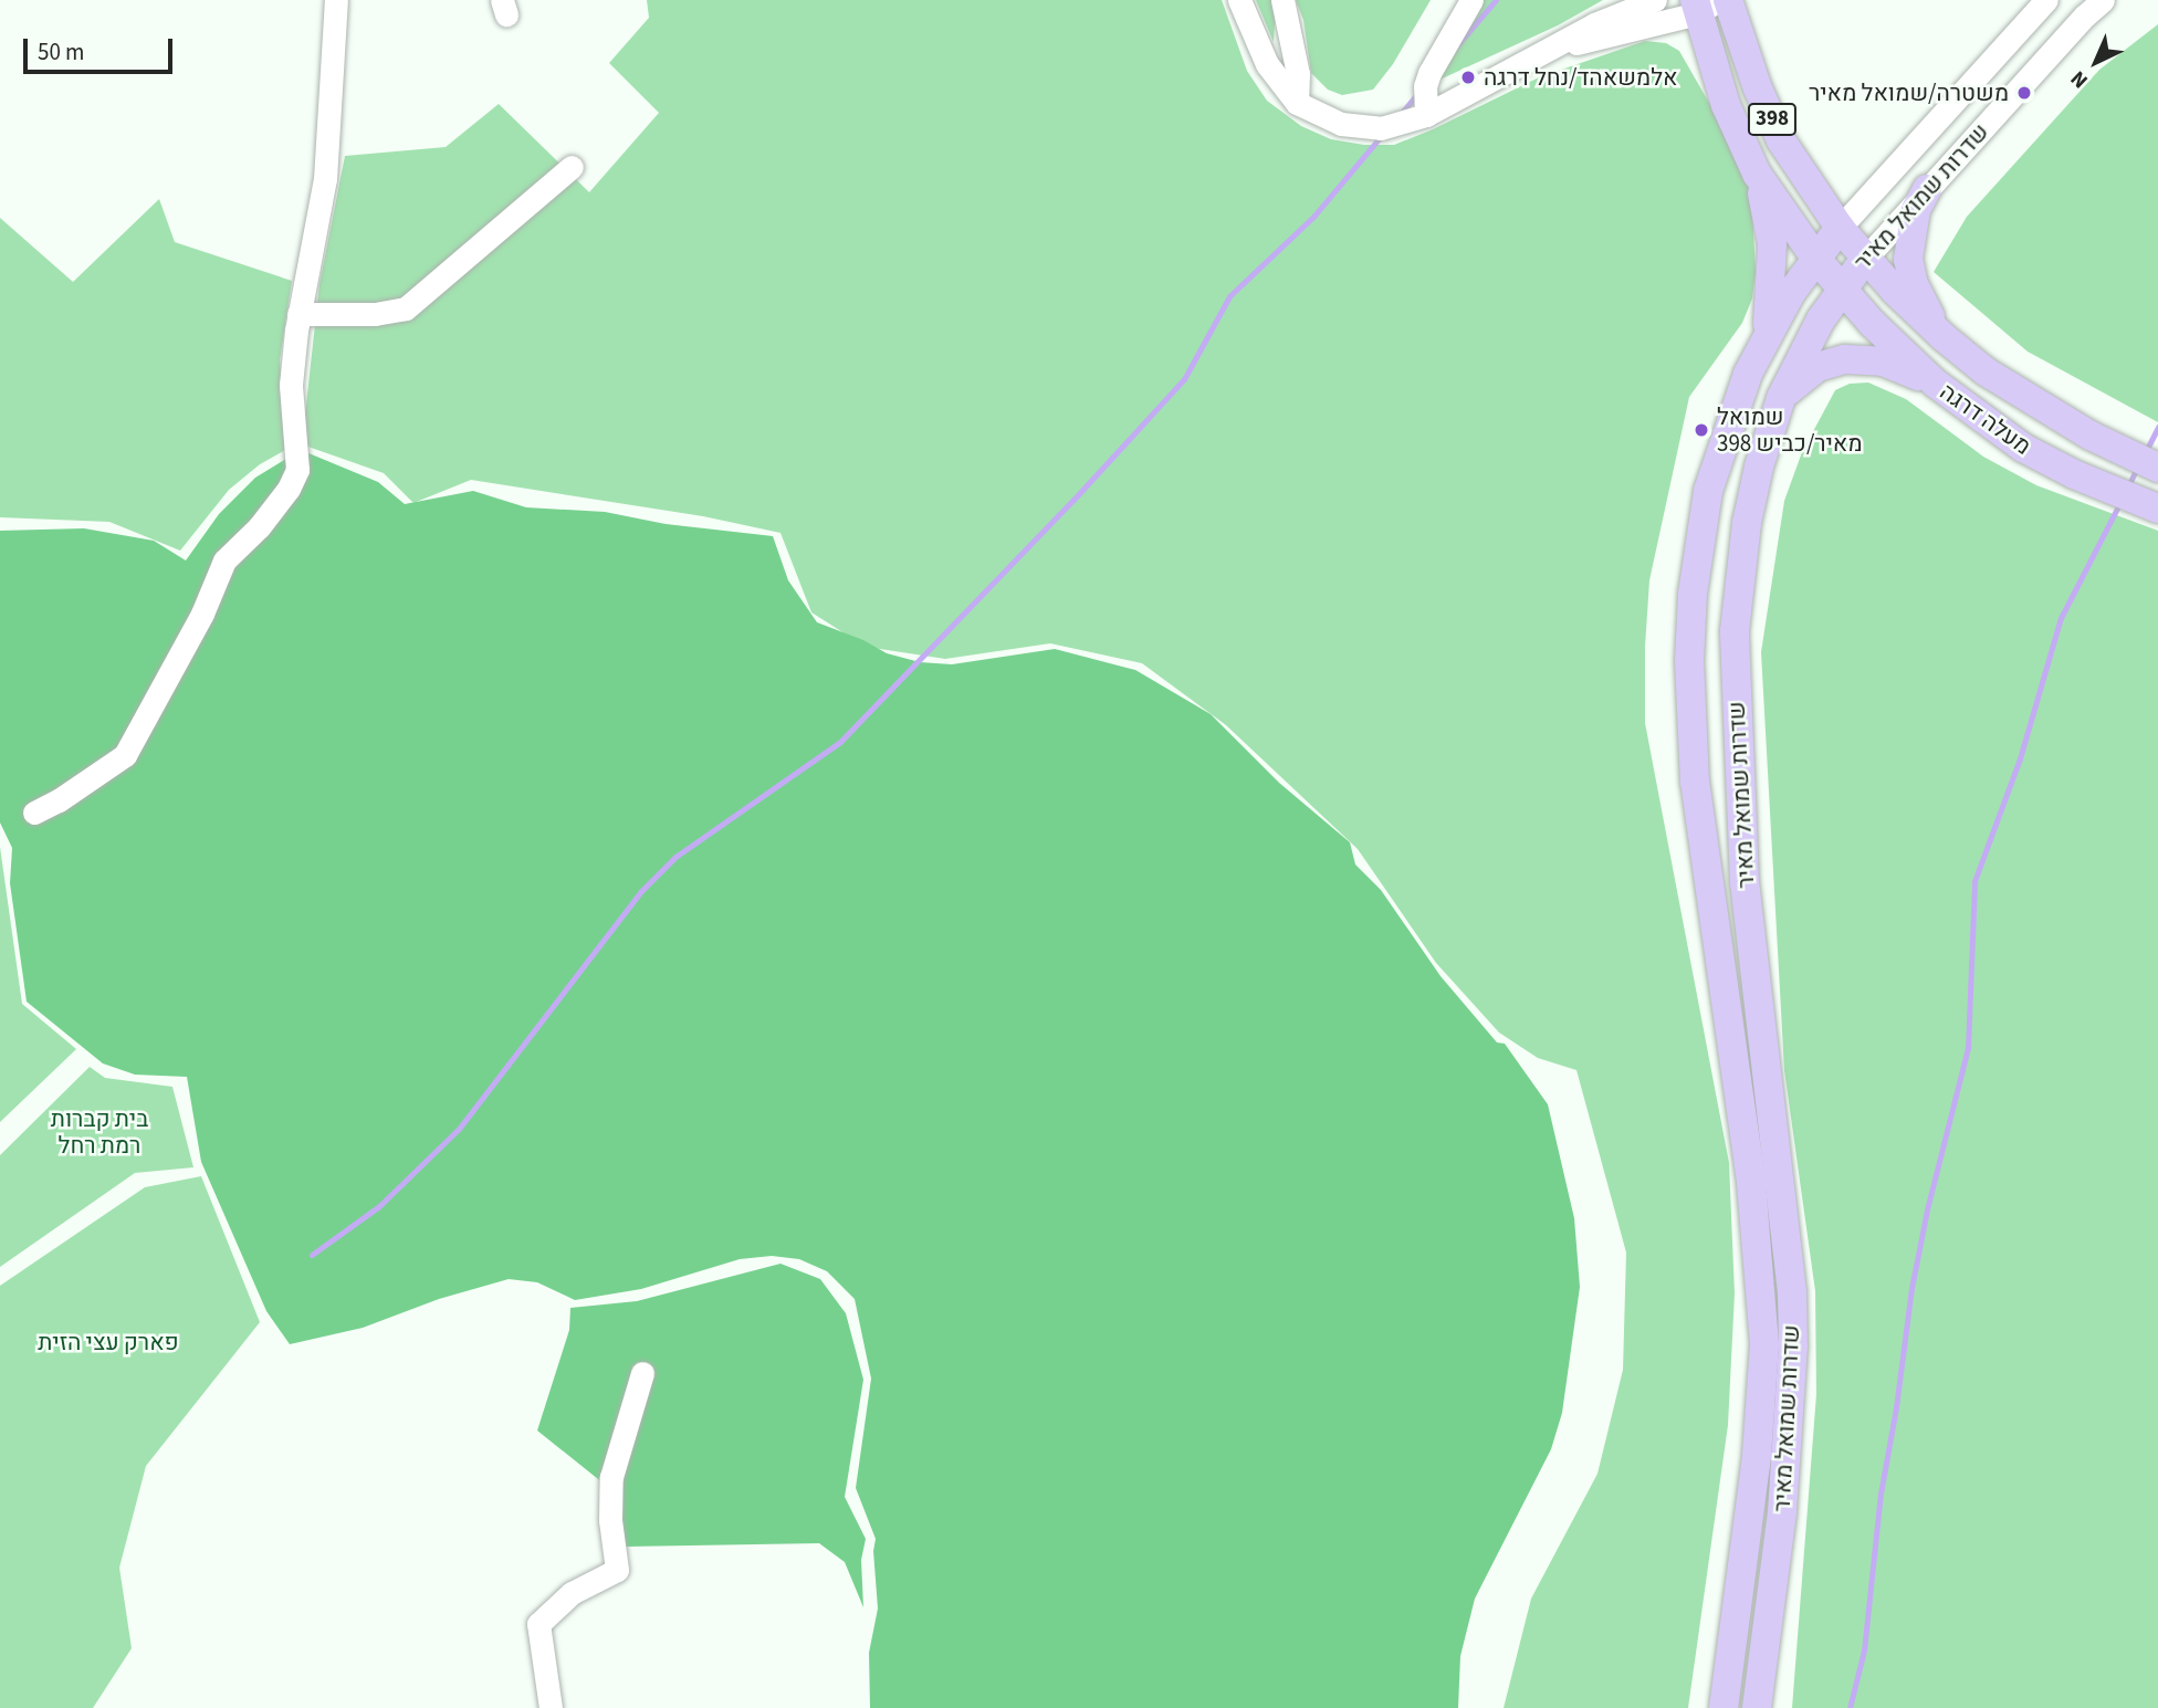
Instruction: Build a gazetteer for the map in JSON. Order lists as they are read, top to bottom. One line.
{"streets":{"main road":["398","שדרות שמואל מאיר","מעלה דרגה"]},"crossings":[["398","שדרות שמואל מאיר"],["398","מעלה דרגה"],["שדרות שמואל מאיר","מעלה דרגה"]],"parks":["בית קברות רמת רחל","פארק עצי הזית"],"places":["אלמשאהד/נחל דרגה","משטרה/שמואל מאיר","שמואל מאיר/כביש 398"],"scale_bar":"50 m","north":"bottom left"}
